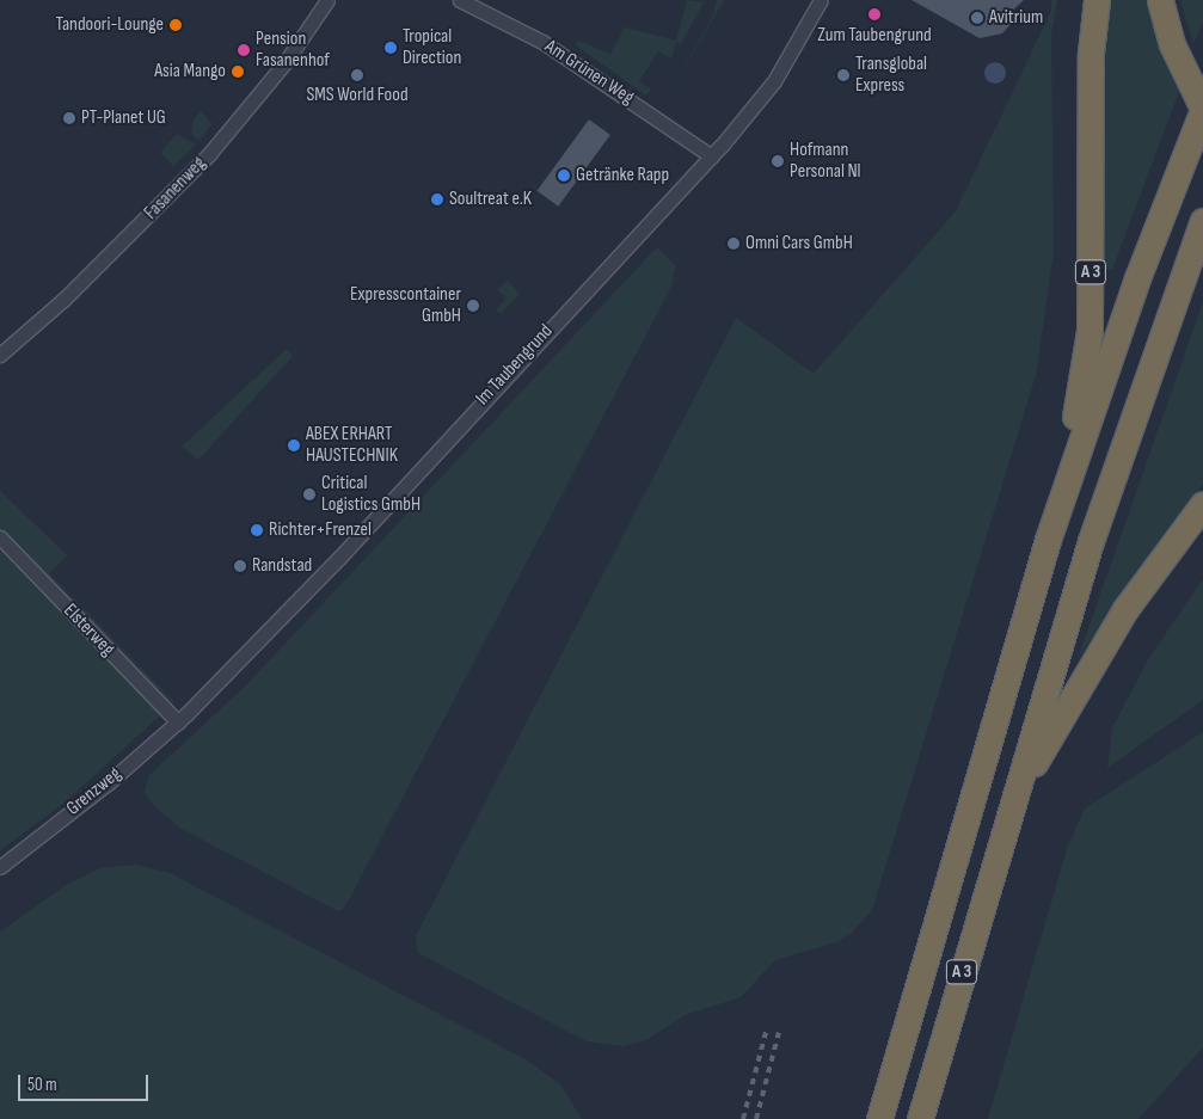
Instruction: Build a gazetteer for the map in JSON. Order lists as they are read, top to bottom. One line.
{"streets":{"highway":["A 3"],"street":["Am Grünen Weg","Fasanenweg","Im Taubengrund","Elsterweg","Grenzweg"]},"crossings":[["Am Grünen Weg","Im Taubengrund"],["Im Taubengrund","Elsterweg"],["Im Taubengrund","Grenzweg"],["Elsterweg","Grenzweg"]],"places":["Zum Taubengrund","Avitrium","Tandoori-Lounge","Tropical Direction","Pension Fasanenhof","Asia Mango","SMS World Food","Transglobal Express","PT-Planet UG","Hofmann Personal Nl","Getränke Rapp","Soultreat e.K","Omni Cars GmbH","Expresscontainer GmbH","ABEX ERHART HAUSTECHNIK","Critical Logistics GmbH","Richter+Frenzel","Randstad"],"scale_bar":"50 m"}
